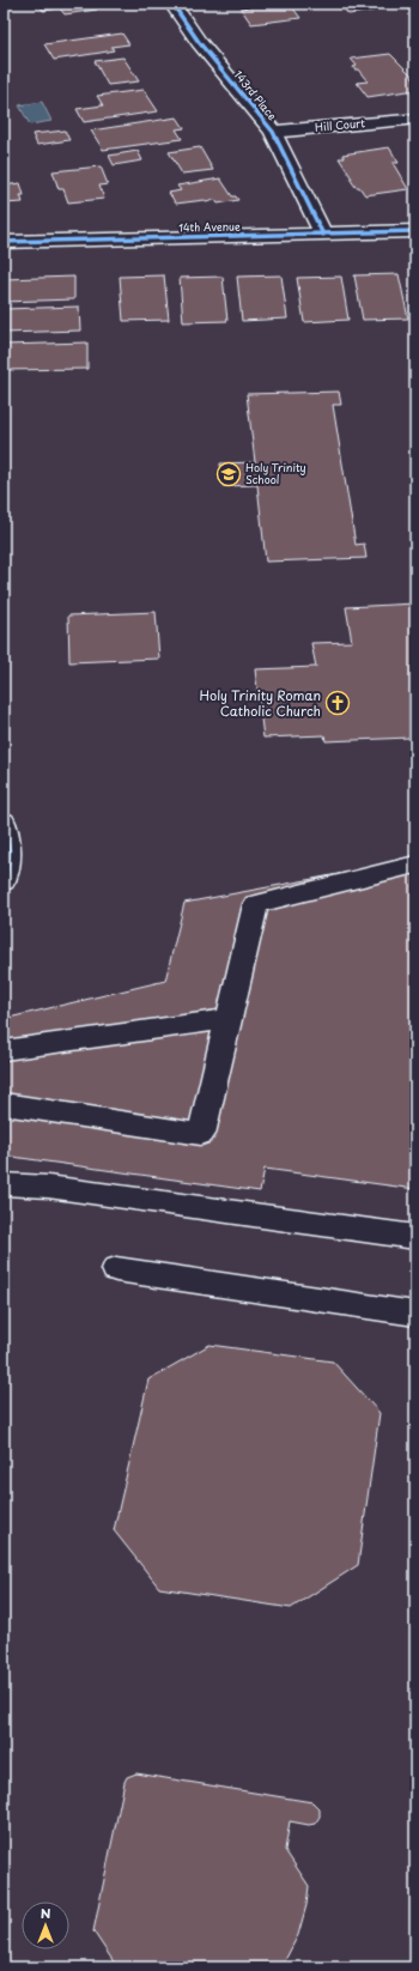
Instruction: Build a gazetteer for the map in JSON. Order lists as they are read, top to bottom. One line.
{"streets":{"street":["143rd Place","Hill Court","14th Avenue"]},"crossings":[["143rd Place","Hill Court"],["143rd Place","14th Avenue"]],"places":{"school or university":["Holy Trinity School"],"church":["Holy Trinity Roman Catholic Church"]},"north":"top"}
